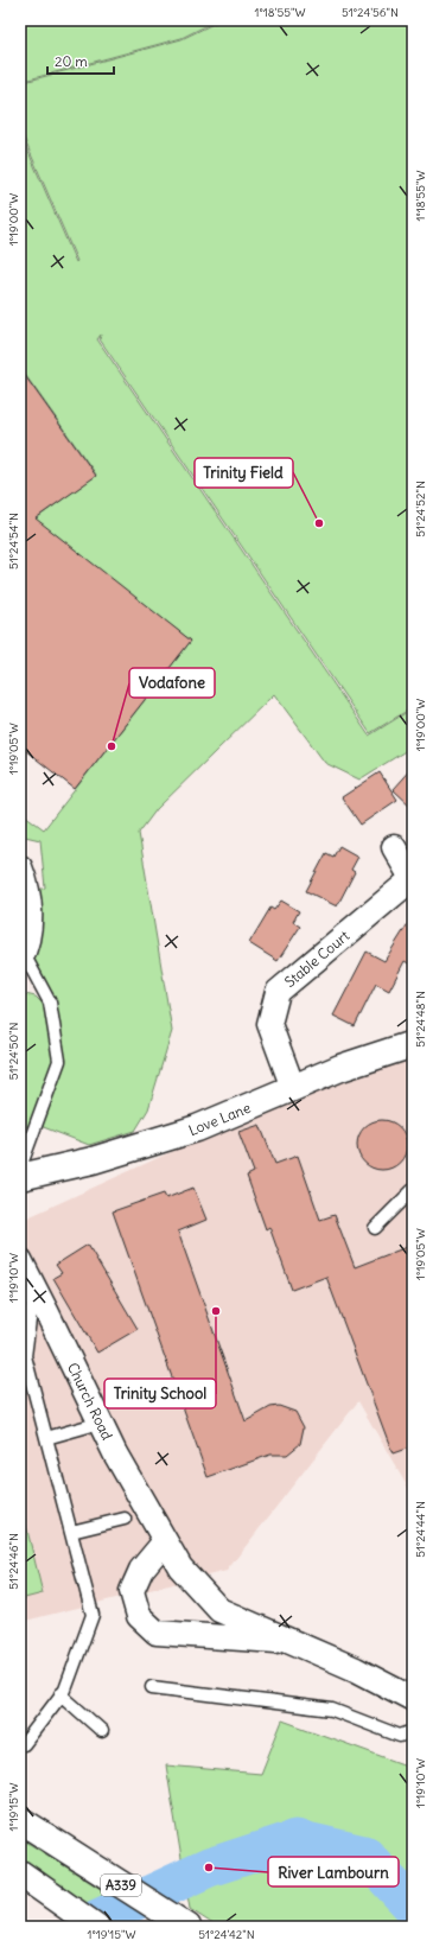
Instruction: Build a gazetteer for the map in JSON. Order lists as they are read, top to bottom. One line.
{"streets":{"main road":["Love Lane","A339"],"street":["Stable Court","Church Road"]},"crossings":[["Stable Court","Love Lane"]],"places":["Trinity Field","Vodafone","Trinity School","River Lambourn"],"scale_bar":"20 m","coordinates":["1°18'55\"W","51°24'56\"N","1°19'00\"W","51°24'52\"N","51°24'54\"N","1°19'05\"W","51°24'48\"N","51°24'50\"N","1°19'10\"W","51°24'44\"N","51°24'46\"N","1°19'15\"W","51°24'42\"N"]}
